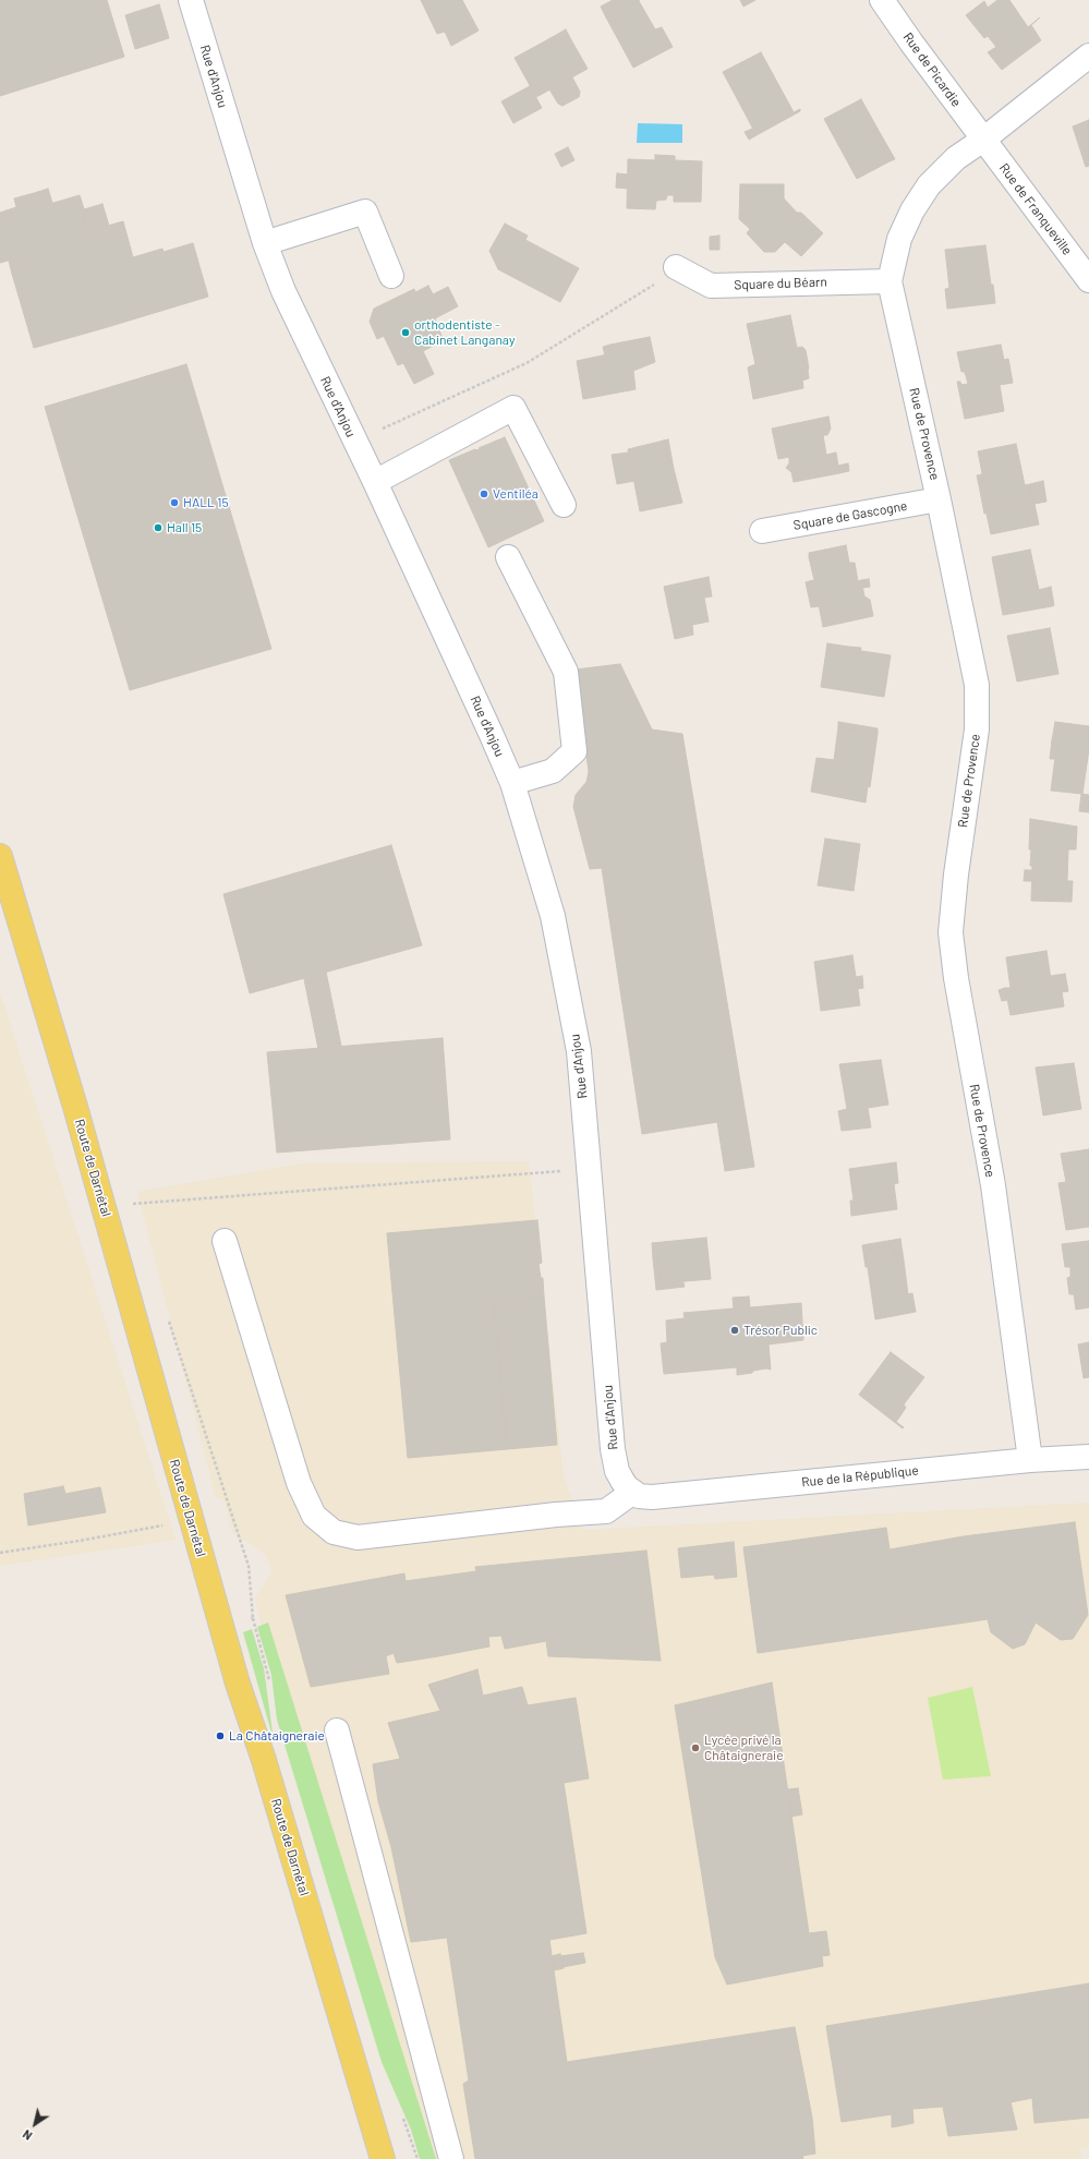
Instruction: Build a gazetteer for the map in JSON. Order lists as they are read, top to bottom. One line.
{"streets":{"main road":["Route de Darnétal"],"street":["Rue de Picardie","Rue d'Anjou","Rue de Franqueville","Square du Béarn","Rue de Provence","Square de Gascogne","Rue de la République"]},"crossings":[["Rue de Picardie","Rue de Franqueville"],["Rue de Picardie","Rue de Provence"],["Rue d'Anjou","Rue de la République"],["Rue de Franqueville","Rue de Provence"],["Square du Béarn","Rue de Provence"],["Rue de Provence","Square de Gascogne"],["Rue de Provence","Rue de la République"]],"places":["orthodentiste - Cabinet Langanay","Ventiléa","HALL 15","Hall 15","Trésor Public","La Châtaigneraie","Lycée privé la Châtaigneraie"],"north":"bottom left"}
